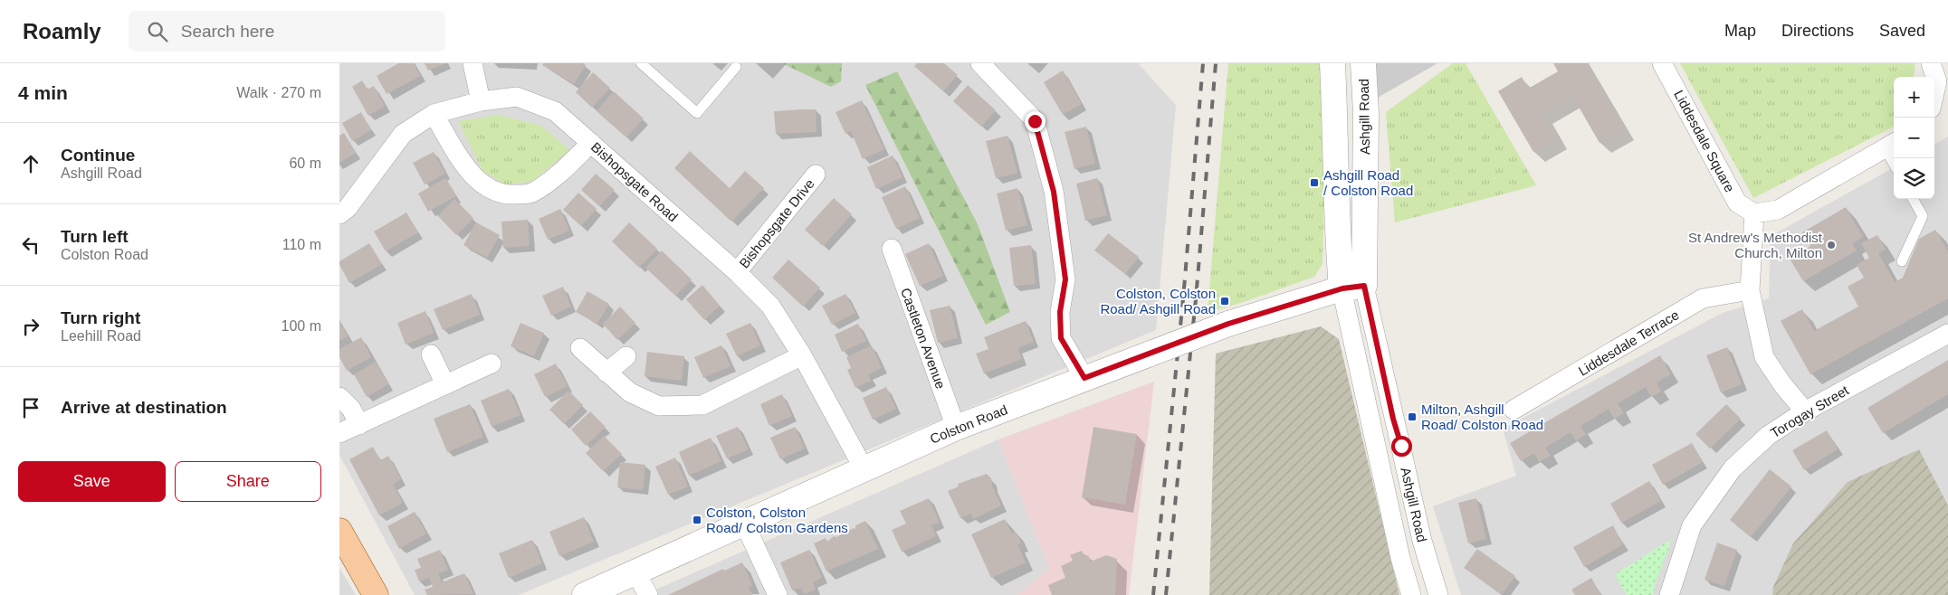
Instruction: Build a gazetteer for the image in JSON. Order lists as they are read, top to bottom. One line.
{"streets":{"street":["Ashgill Road","Liddesdale Square","Bishopsgate Road","Bishopsgate Drive","Castleton Avenue","Liddesdale Terrace","Torogay Street","Colston Road"]},"crossings":[["Ashgill Road","Colston Road"],["Bishopsgate Road","Bishopsgate Drive"],["Bishopsgate Road","Colston Road"],["Castleton Avenue","Colston Road"]],"places":{"transit":["Ashgill Road / Colston Road","Colston, Colston Road/ Ashgill Road","Milton, Ashgill Road/ Colston Road","Colston, Colston Road/ Colston Gardens"],"other":["St Andrew's Methodist Church, Milton"]},"page":{"header":"Roamly","search":"Search here","nav":["Map","Directions","Saved"],"heading":["4 min","Walk · 270 m"],"map_buttons":["+","−"],"list":[["Continue","Ashgill Road","60 m"],["Turn left","Colston Road","110 m"],["Turn right","Leehill Road","100 m"],"Arrive at destination"],"buttons":["Save","Share"]}}
